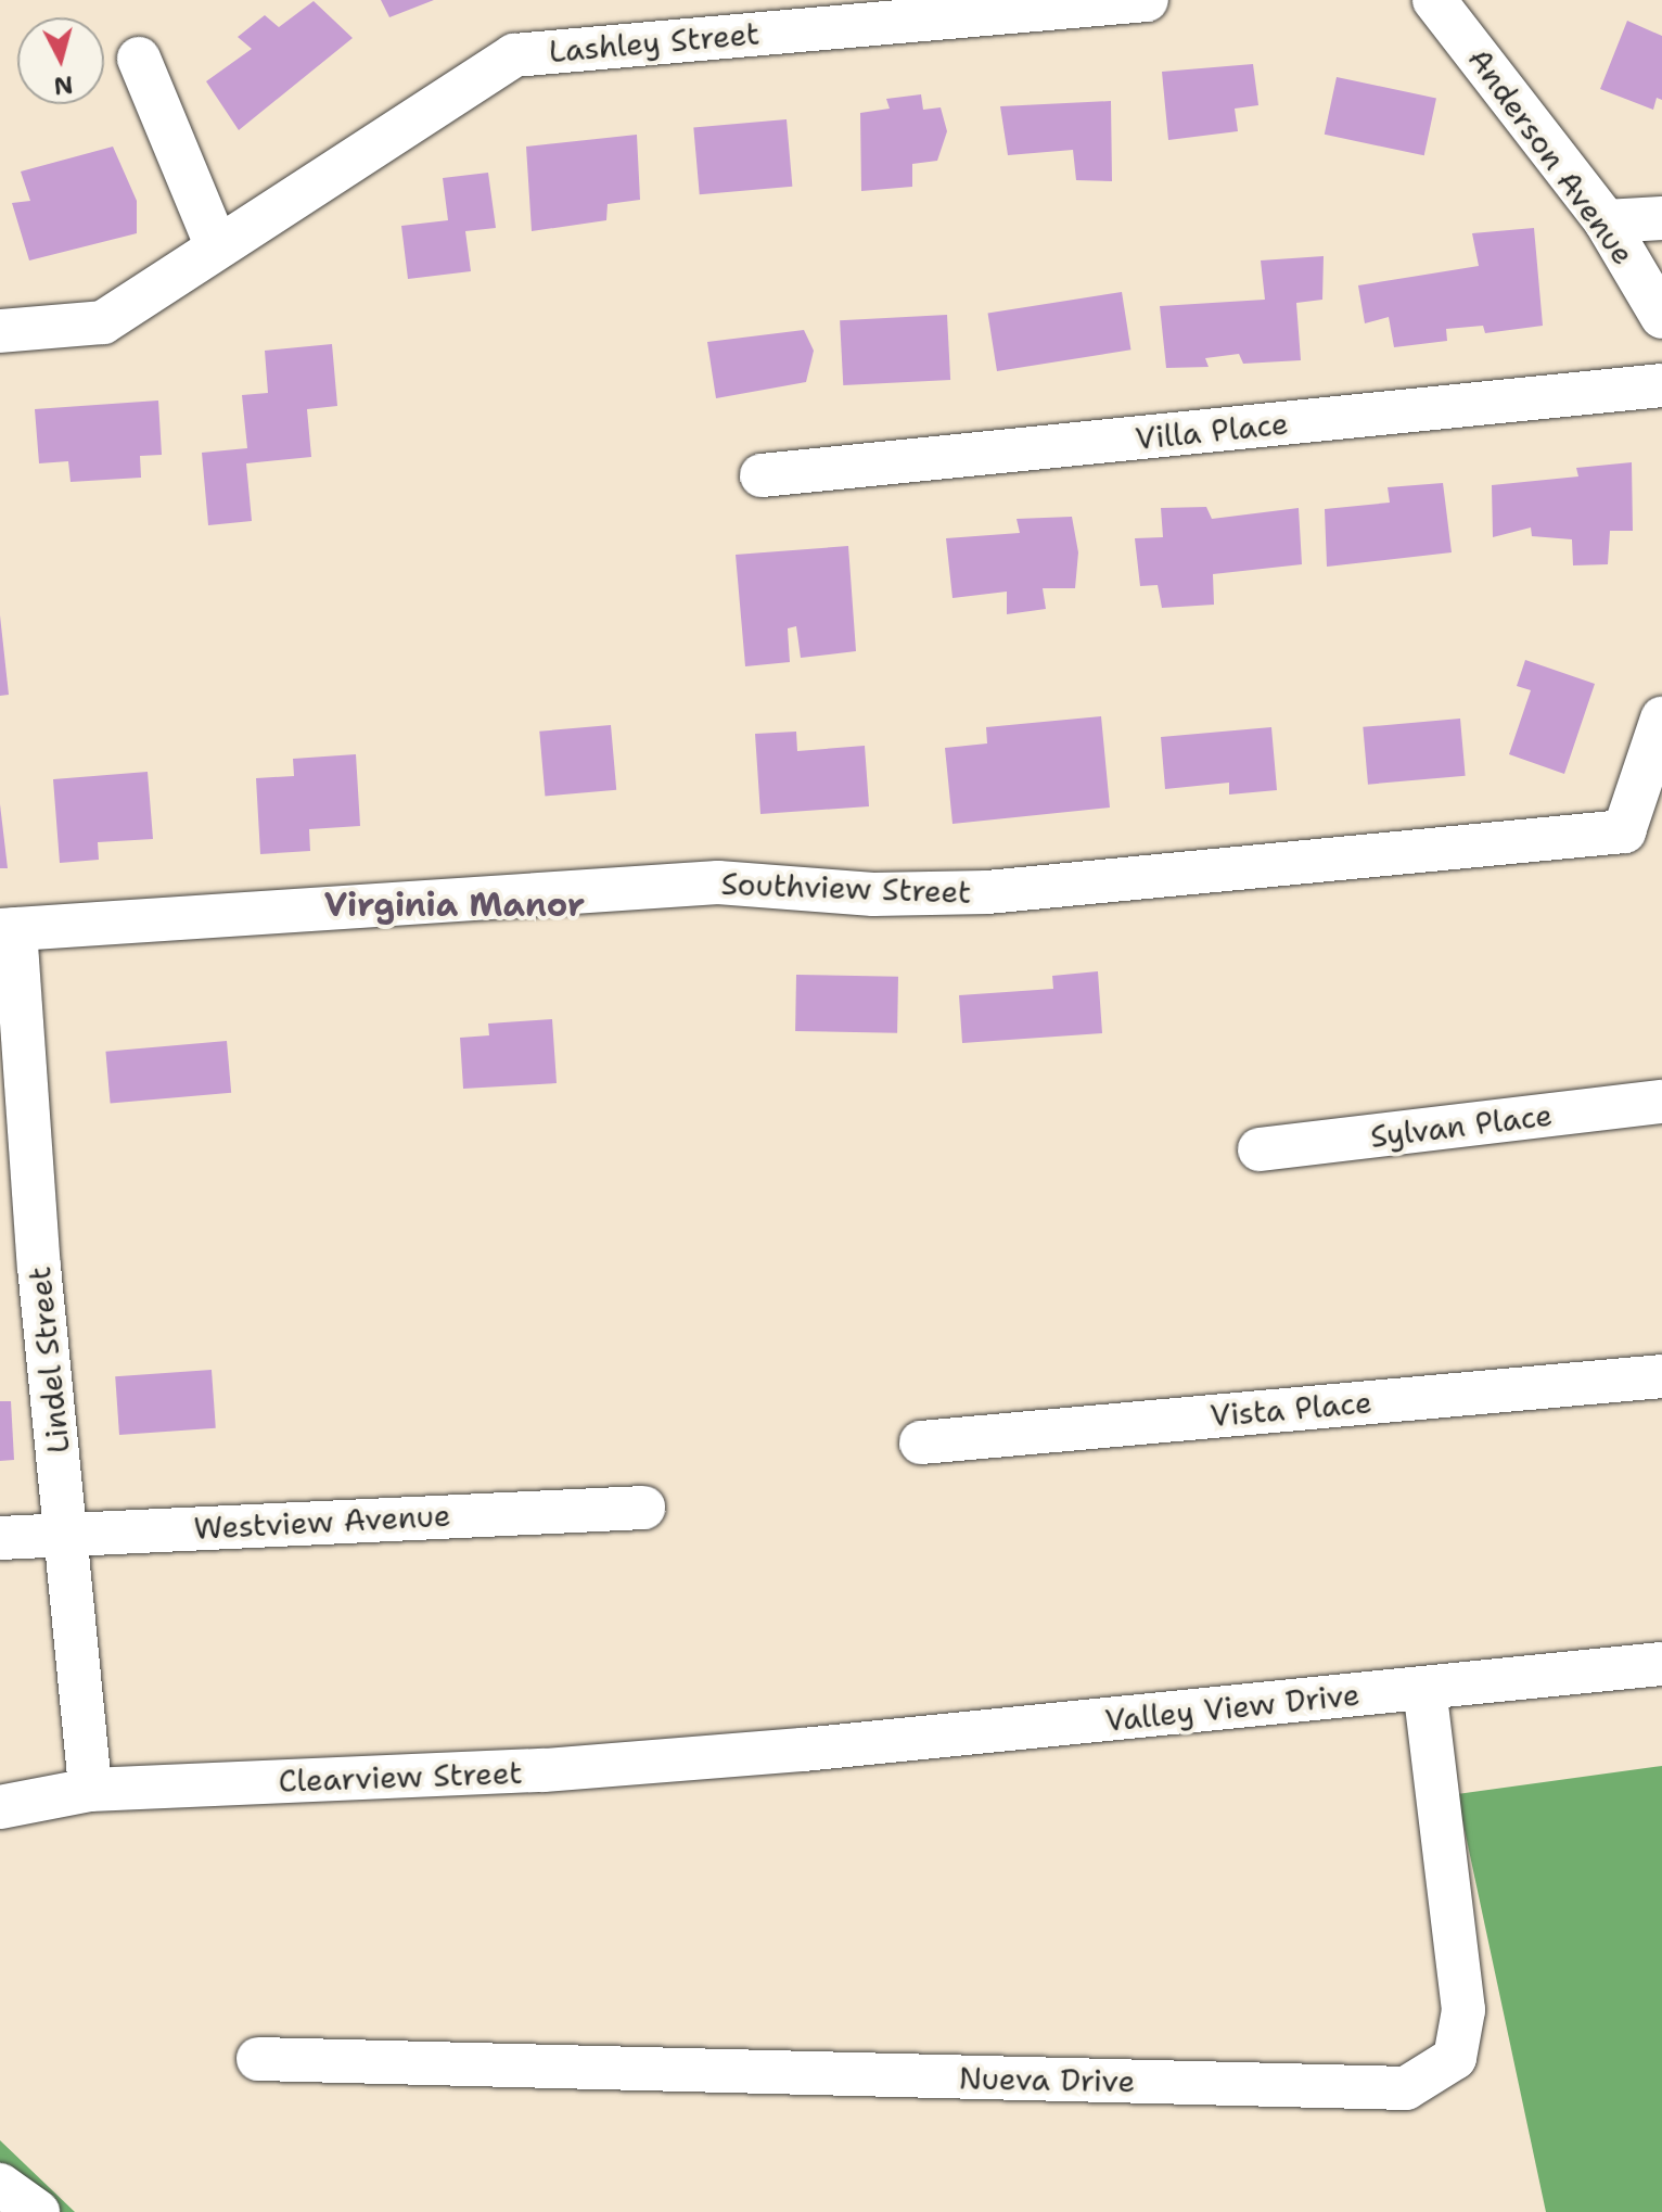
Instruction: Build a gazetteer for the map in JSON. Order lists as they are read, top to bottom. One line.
{"streets":{"street":["Lashley Street","Anderson Avenue","Villa Place","Southview Street","Sylvan Place","Lindel Street","Vista Place","Westview Avenue","Valley View Drive","Clearview Street","Nueva Drive"]},"crossings":[["Southview Street","Lindel Street"],["Lindel Street","Westview Avenue"],["Lindel Street","Clearview Street"],["Valley View Drive","Clearview Street"],["Valley View Drive","Nueva Drive"]],"districts":["Virginia Manor"],"north":"bottom"}
